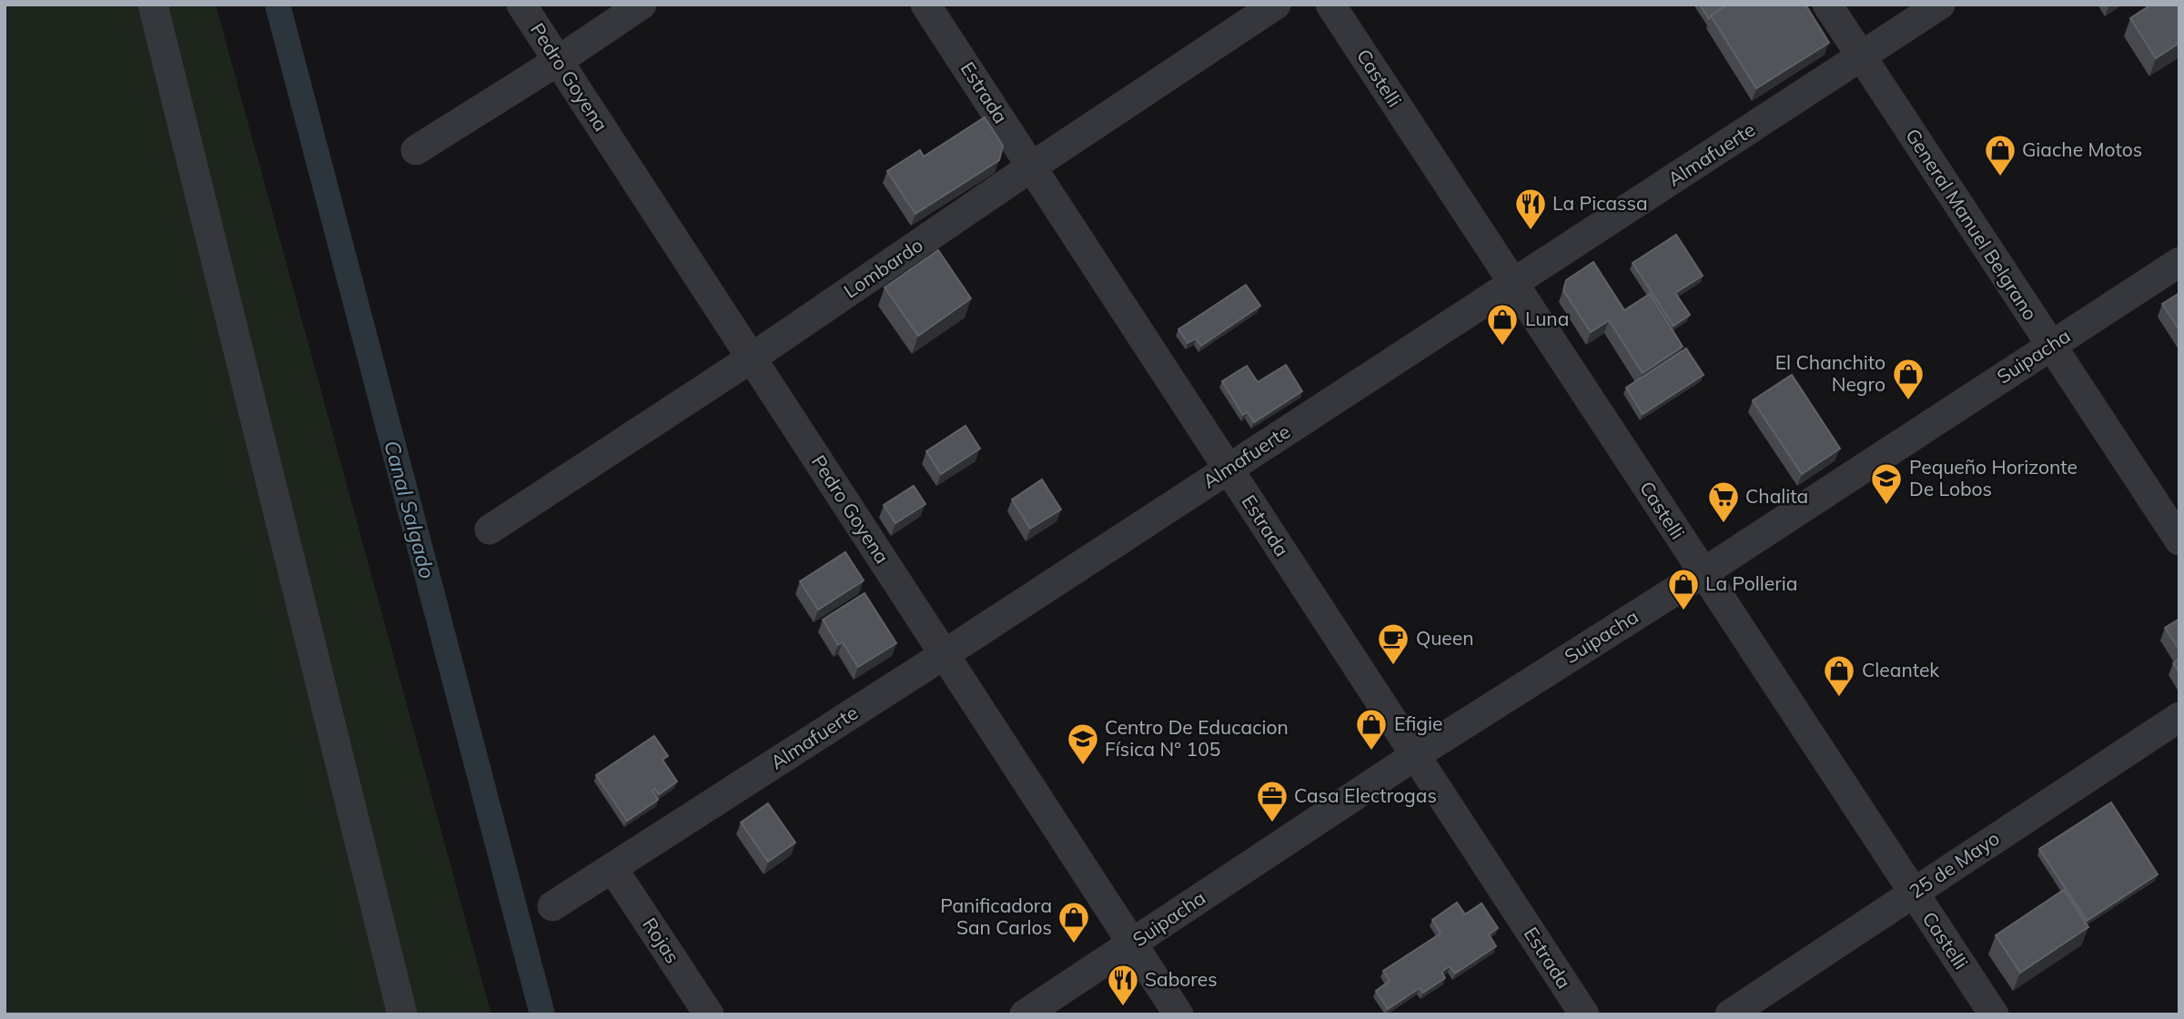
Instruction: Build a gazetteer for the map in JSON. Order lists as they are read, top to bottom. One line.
{"streets":{"street":["Pedro Goyena","Castelli","Estrada","Almafuerte","General Manuel Belgrano","Lombardo","Suipacha","25 de Mayo","Rojas"]},"crossings":[["Pedro Goyena","Almafuerte"],["Pedro Goyena","Lombardo"],["Pedro Goyena","Suipacha"],["Castelli","Almafuerte"],["Castelli","Suipacha"],["Castelli","25 de Mayo"],["Estrada","Almafuerte"],["Estrada","Lombardo"],["Estrada","Suipacha"],["Almafuerte","General Manuel Belgrano"],["Almafuerte","Rojas"],["General Manuel Belgrano","Suipacha"]],"water":["Canal Salgado"],"places":{"shop":["Giache Motos","Luna","El Chanchito Negro","La Polleria","Cleantek","Efigie","Panificadora San Carlos"],"restaurant":["La Picassa","Sabores"],"school or university":["Pequeño Horizonte De Lobos","Centro De Educacion Física N° 105"],"supermarket":["Chalita"],"cafe":["Queen"],"office":["Casa Electrogas"]}}
